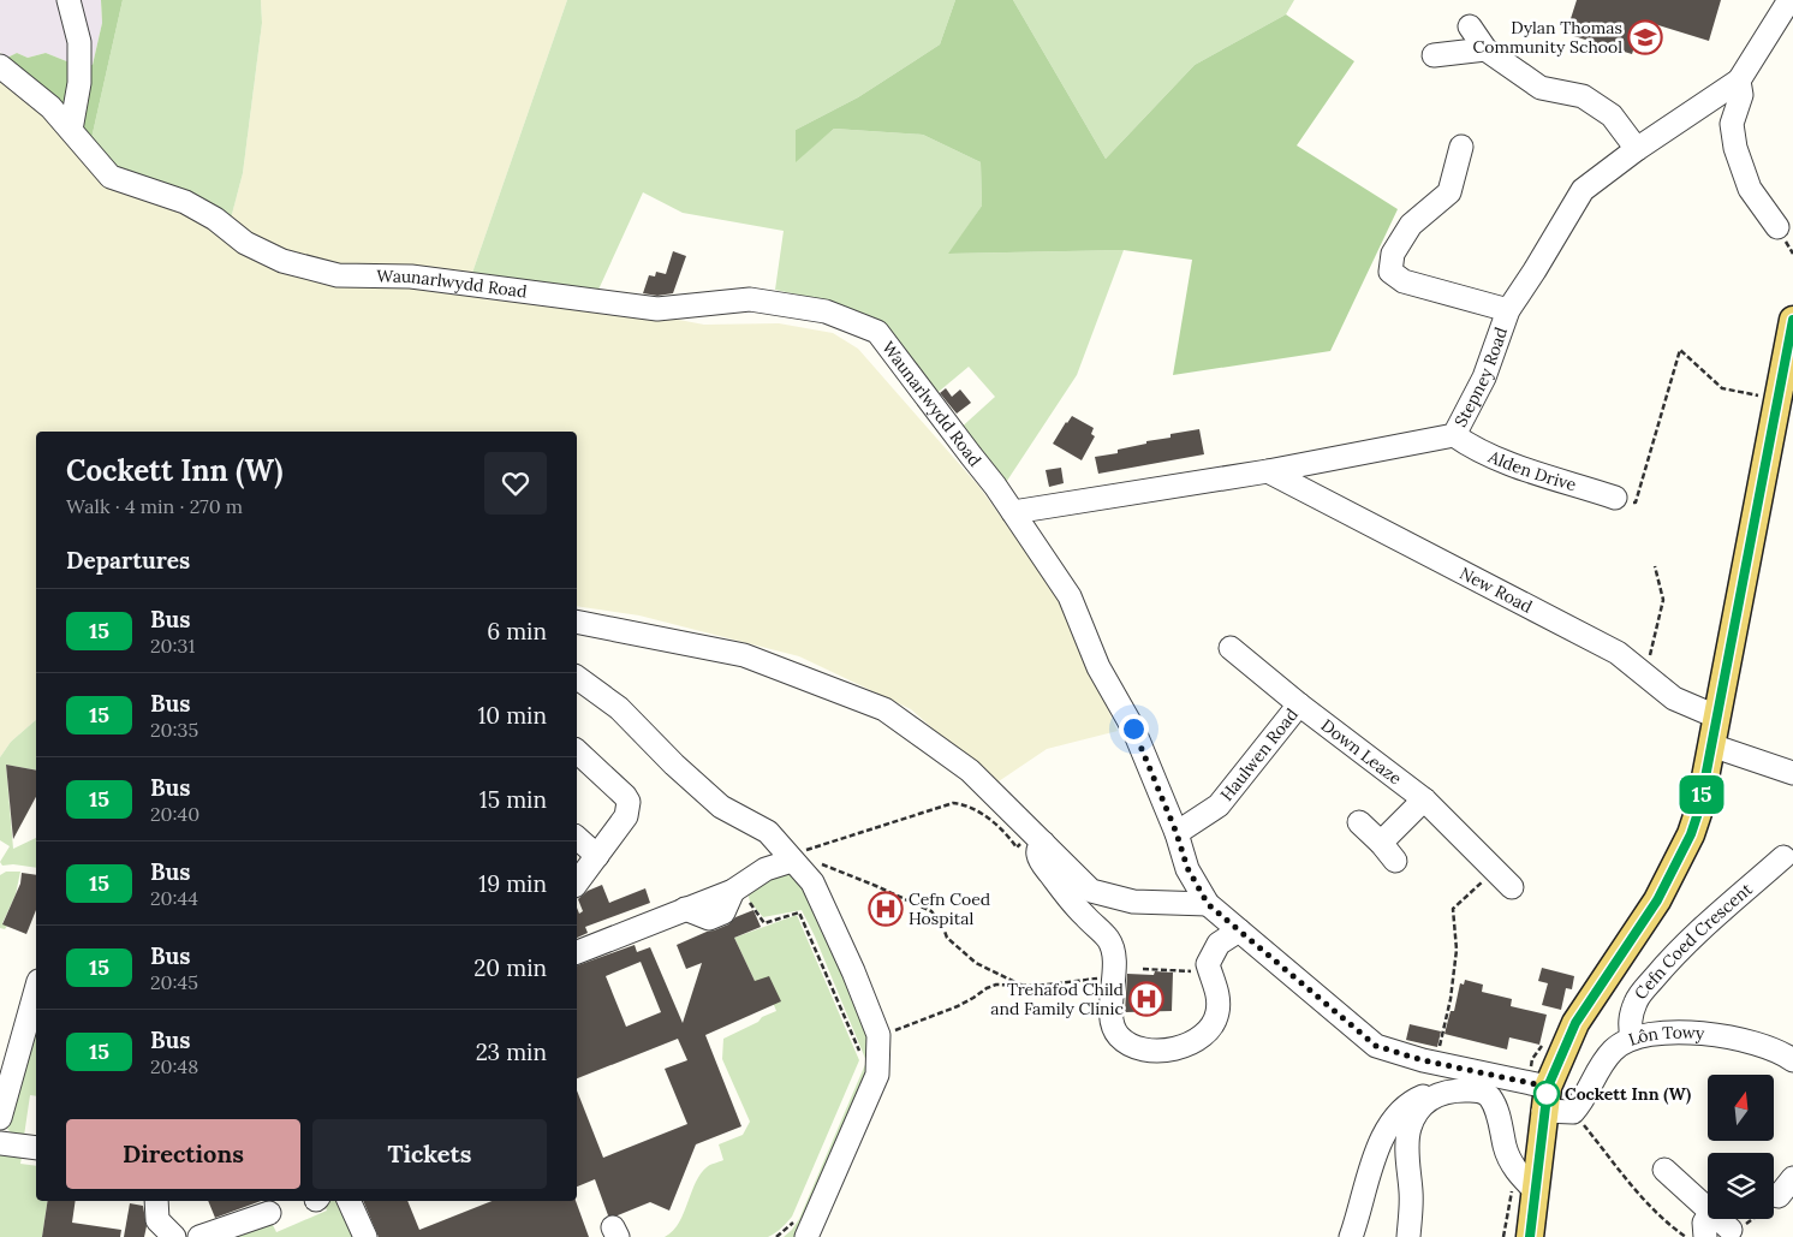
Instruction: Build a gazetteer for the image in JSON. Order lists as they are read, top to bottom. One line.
{"streets":{"street":["Waunarlwydd Road","Stepney Road","Alden Drive","New Road","Down Leaze","Haulwen Road","Cefn Coed Crescent","Lôn Towy"]},"crossings":[["Waunarlwydd Road","Stepney Road"],["Waunarlwydd Road","Haulwen Road"],["Waunarlwydd Road","Lôn Towy"],["Stepney Road","Alden Drive"],["Stepney Road","New Road"],["Down Leaze","Haulwen Road"],["Cefn Coed Crescent","Lôn Towy"]],"places":{"school or university":["Dylan Thomas Community School"],"hospital":["Cefn Coed Hospital","Trehafod Child and Family Clinic"],"other":["Cockett Inn (W)"]},"lines":["bus line 15"],"north":"top","page":{"on_map":"15","heading":[["Cockett Inn (W)","Walk · 4 min · 270 m"],"Departures"],"list":[{"mark":"15","name":"Bus","note":"20:31","value":"6 min"},{"mark":"15","name":"Bus","note":"20:35","value":"10 min"},{"mark":"15","name":"Bus","note":"20:40","value":"15 min"},{"mark":"15","name":"Bus","note":"20:44","value":"19 min"},{"mark":"15","name":"Bus","note":"20:45","value":"20 min"},{"mark":"15","name":"Bus","note":"20:48","value":"23 min"}],"buttons":["Directions","Tickets"]}}
